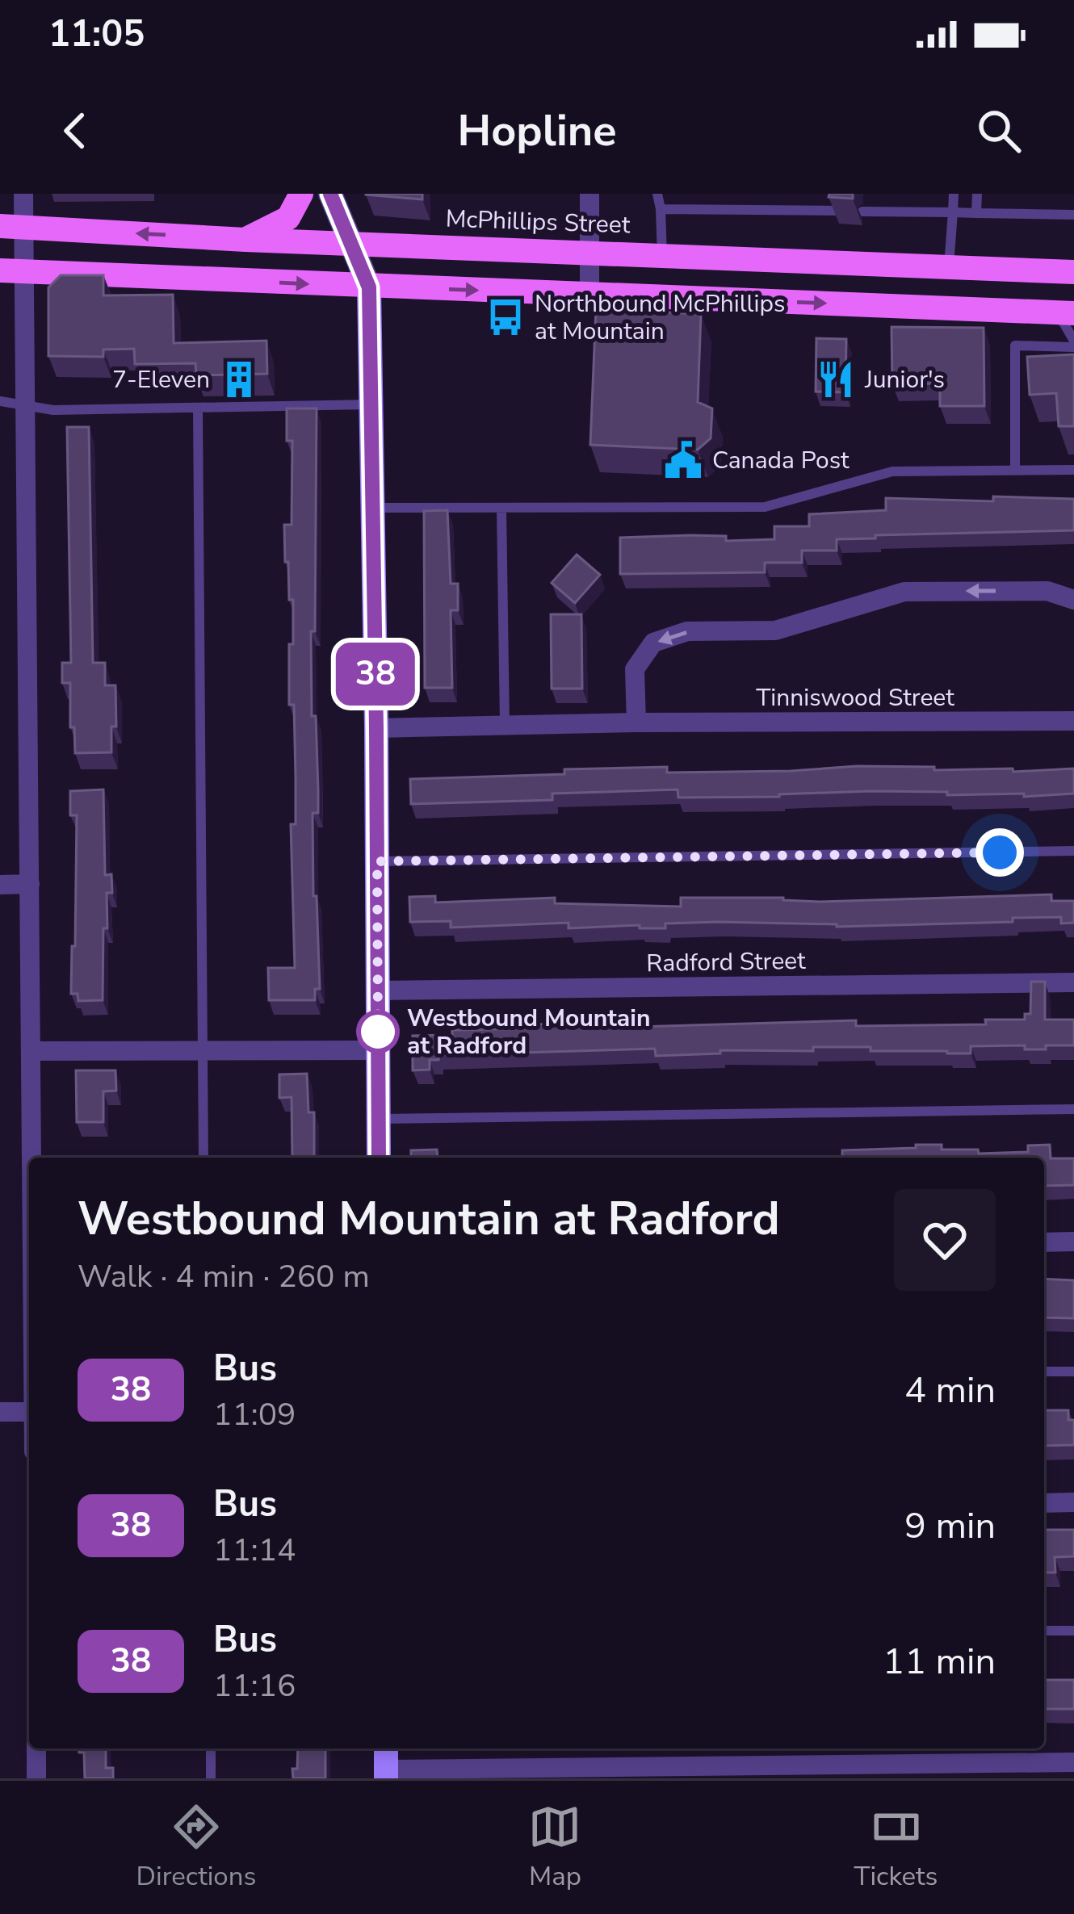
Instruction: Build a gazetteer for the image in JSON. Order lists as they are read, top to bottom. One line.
{"streets":{"main road":["McPhillips Street"],"street":["Tinniswood Street","Radford Street"]},"places":{"bus stop":["Northbound McPhillips at Mountain"],"building":["7-Eleven"],"restaurant":["Junior's"],"public building":["Canada Post"],"other":["Westbound Mountain at Radford"]},"lines":["bus line 38"],"page":{"status":"11:05","header":"Hopline","on_map":"38","heading":["Westbound Mountain at Radford","Walk · 4 min · 260 m"],"list":[{"mark":"38","name":"Bus","note":"11:09","value":"4 min"},{"mark":"38","name":"Bus","note":"11:14","value":"9 min"},{"mark":"38","name":"Bus","note":"11:16","value":"11 min"}],"tabs":["Directions","Map","Tickets"]}}
